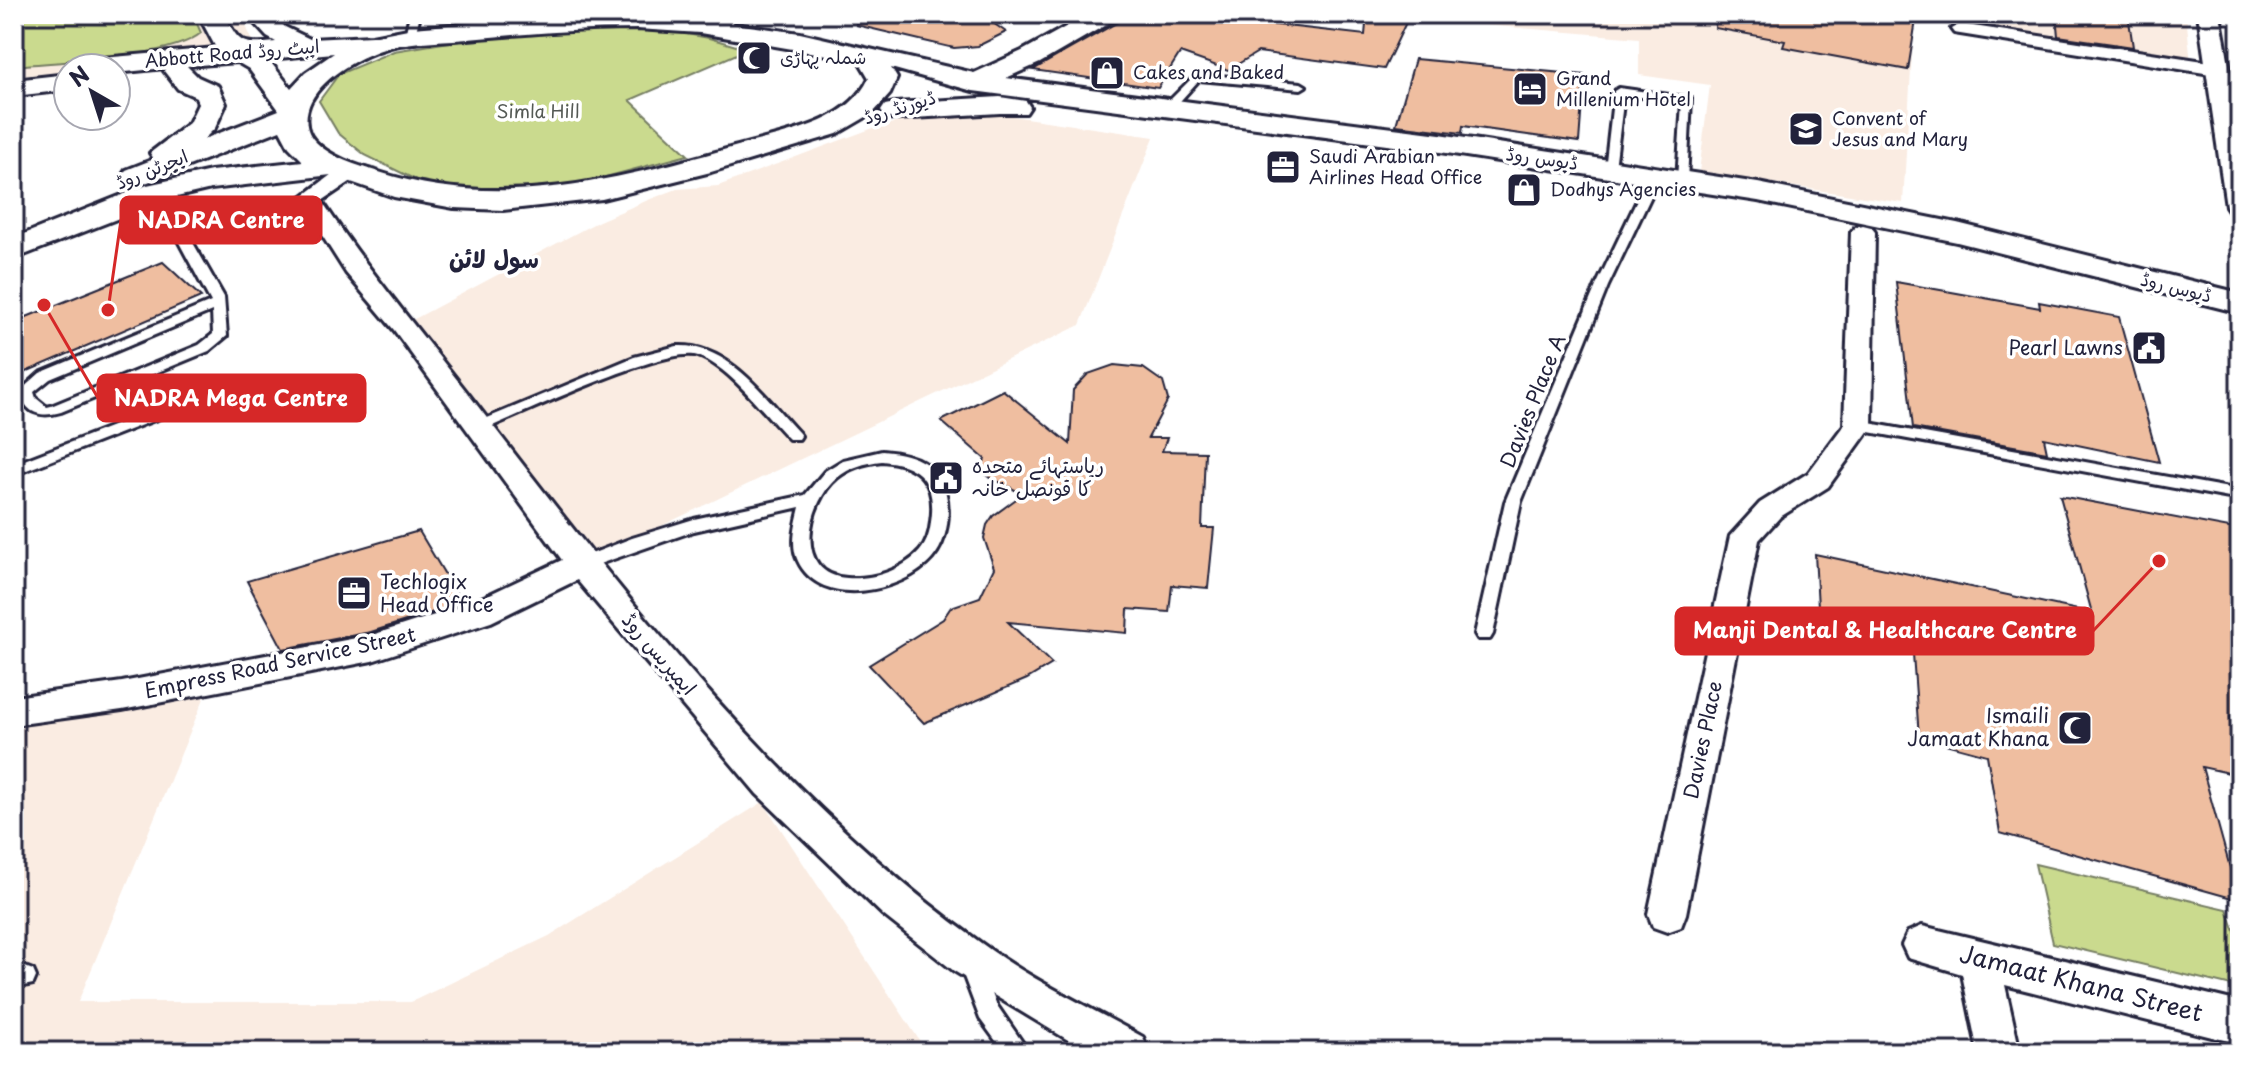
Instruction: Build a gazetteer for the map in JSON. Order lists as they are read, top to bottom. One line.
{"streets":{"main road":["Abbott Road ایبٹ روڈ","ڈیورنڈ روڈ","ڈیوس روڈ","ایجرٹن روڈ"],"street":["ایمپریس روڈ","Empress Road Service Street","Davies Place","Jamaat Khana Street"],"lane":["Davies Place A"]},"crossings":[["ڈیورنڈ روڈ","ڈیوس روڈ"],["ڈیوس روڈ","Davies Place A"],["ایمپریس روڈ","Empress Road Service Street"]],"districts":["سول لائن"],"parks":["Simla Hill"],"places":{"mosque":["شملہ پہاڑی","Ismaili Jamaat Khana"],"shop":["Cakes and Baked","Dodhys Agencies"],"hotel":["Grand Millenium Hotel"],"school or university":["Convent of Jesus and Mary"],"office":["Saudi Arabian Airlines Head Office","Techlogix Head Office"],"other":["NADRA Mega Centre","NADRA Centre","Manji Dental & Healthcare Centre"],"public building":["Pearl Lawns","ریاستہائے متحدہ کا قونصل خانہ"]},"north":"top left"}
